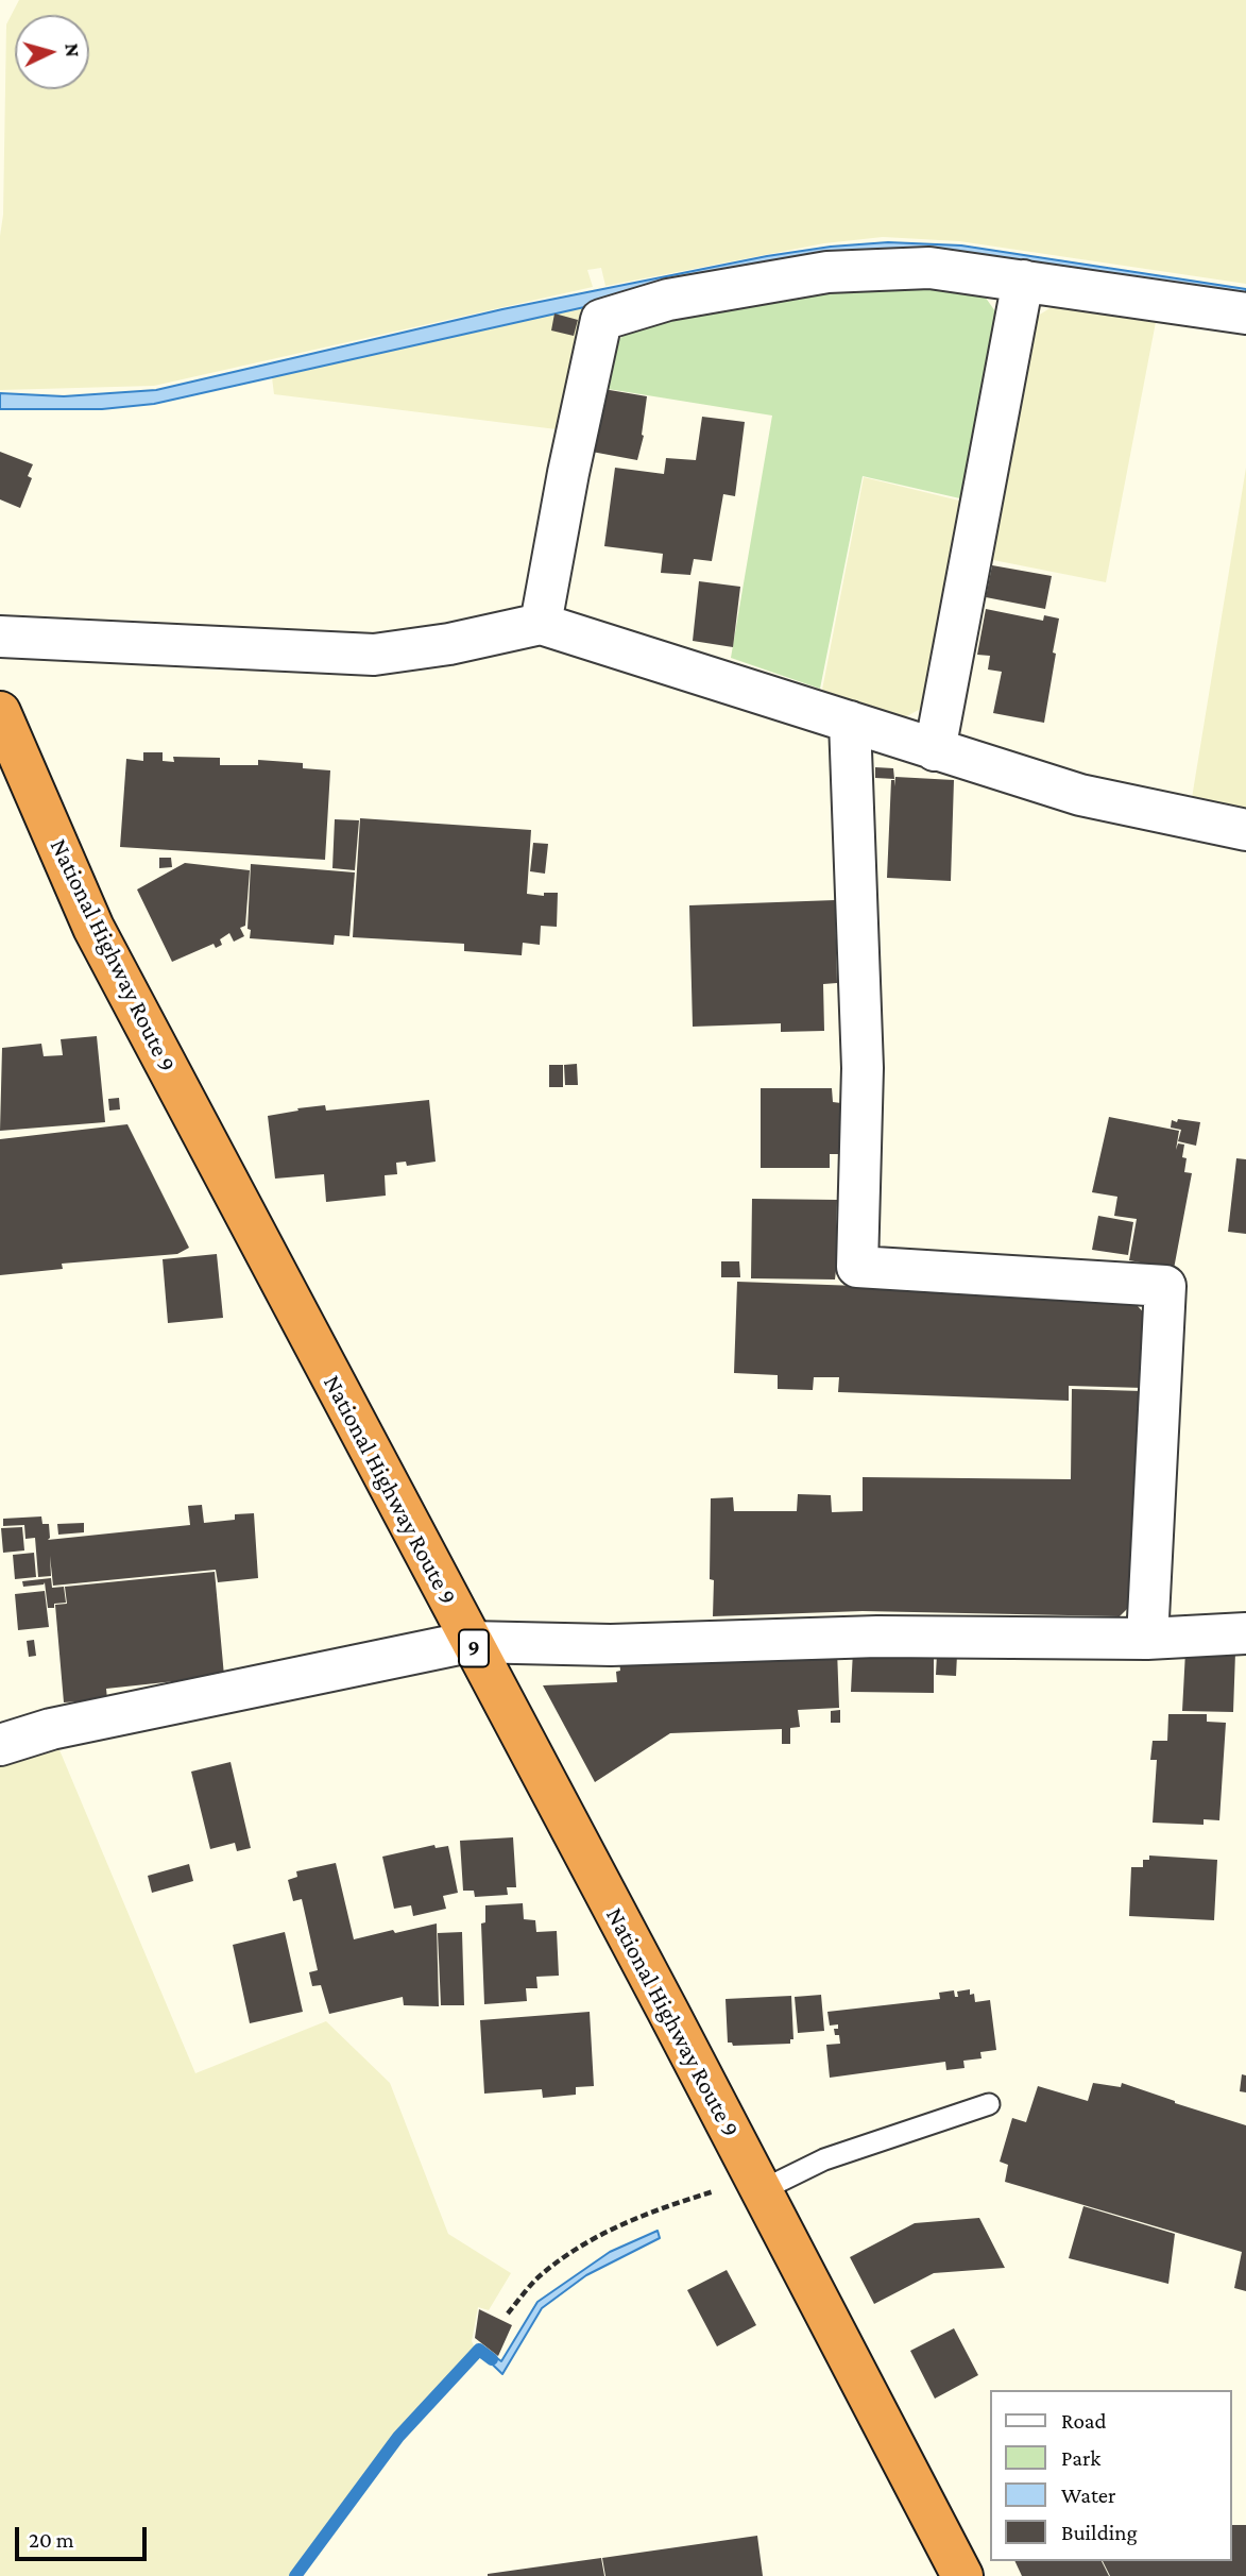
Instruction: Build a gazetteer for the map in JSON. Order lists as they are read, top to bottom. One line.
{"streets":{"highway":["National Highway Route 9","9"]},"legend":["Road","Park","Water","Building"],"scale_bar":"20 m","north":"right"}
